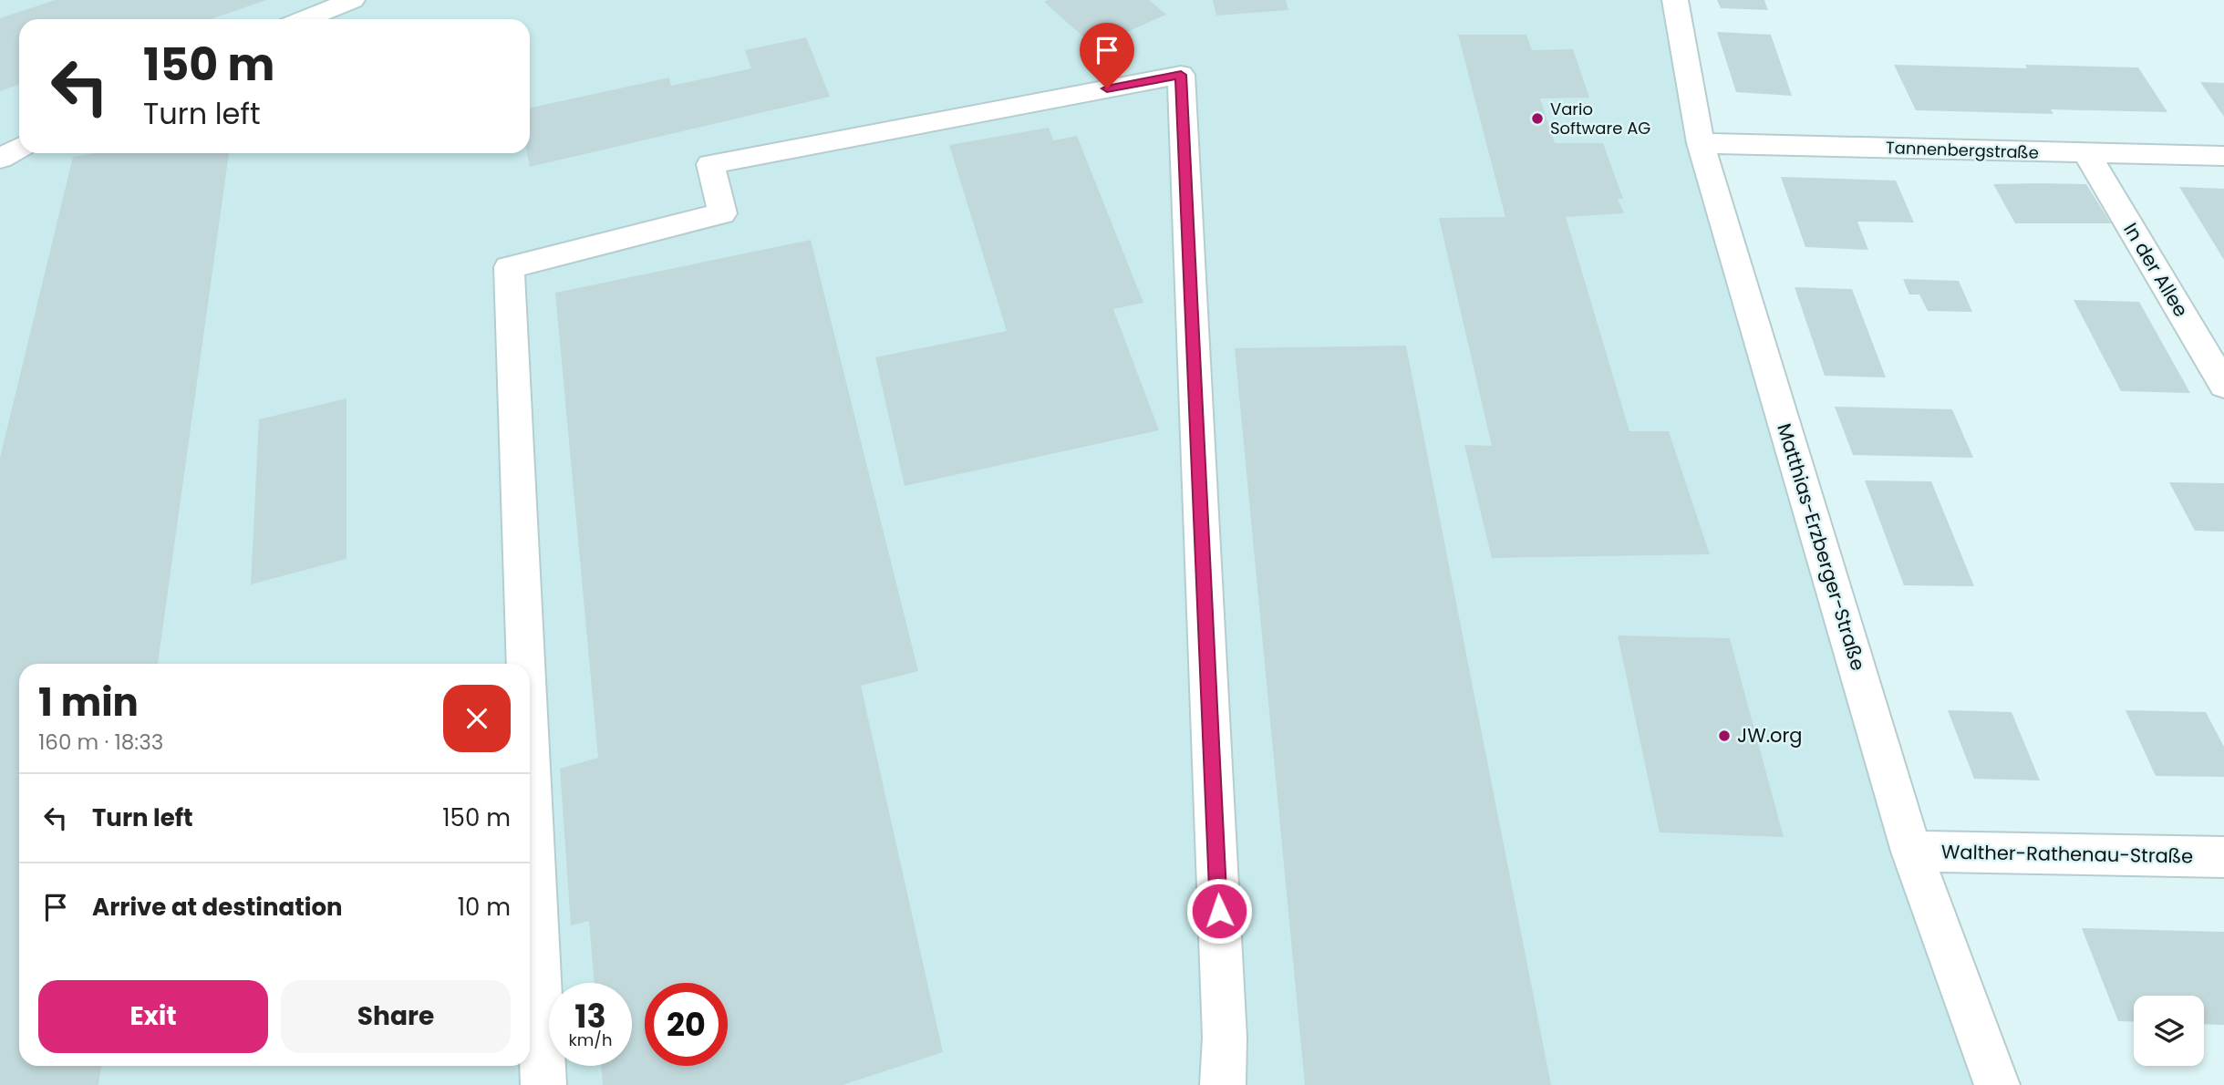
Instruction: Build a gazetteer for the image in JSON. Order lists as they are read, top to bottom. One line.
{"streets":{"street":["Tannenbergstraße","In der Allee","Matthias-Erzberger-Straße","Walther-Rathenau-Straße"]},"crossings":[["Tannenbergstraße","In der Allee"],["Tannenbergstraße","Matthias-Erzberger-Straße"],["Matthias-Erzberger-Straße","Walther-Rathenau-Straße"]],"places":["Vario Software AG","JW.org"],"page":{"turn":["150 m","Turn left"],"heading":["1 min","160 m · 18:33"],"list":[{"name":"Turn left","value":"150 m"},{"name":"Arrive at destination","value":"10 m"}],"buttons":["Exit","Share"],"speed":"13 km/h","limit":"20"}}
